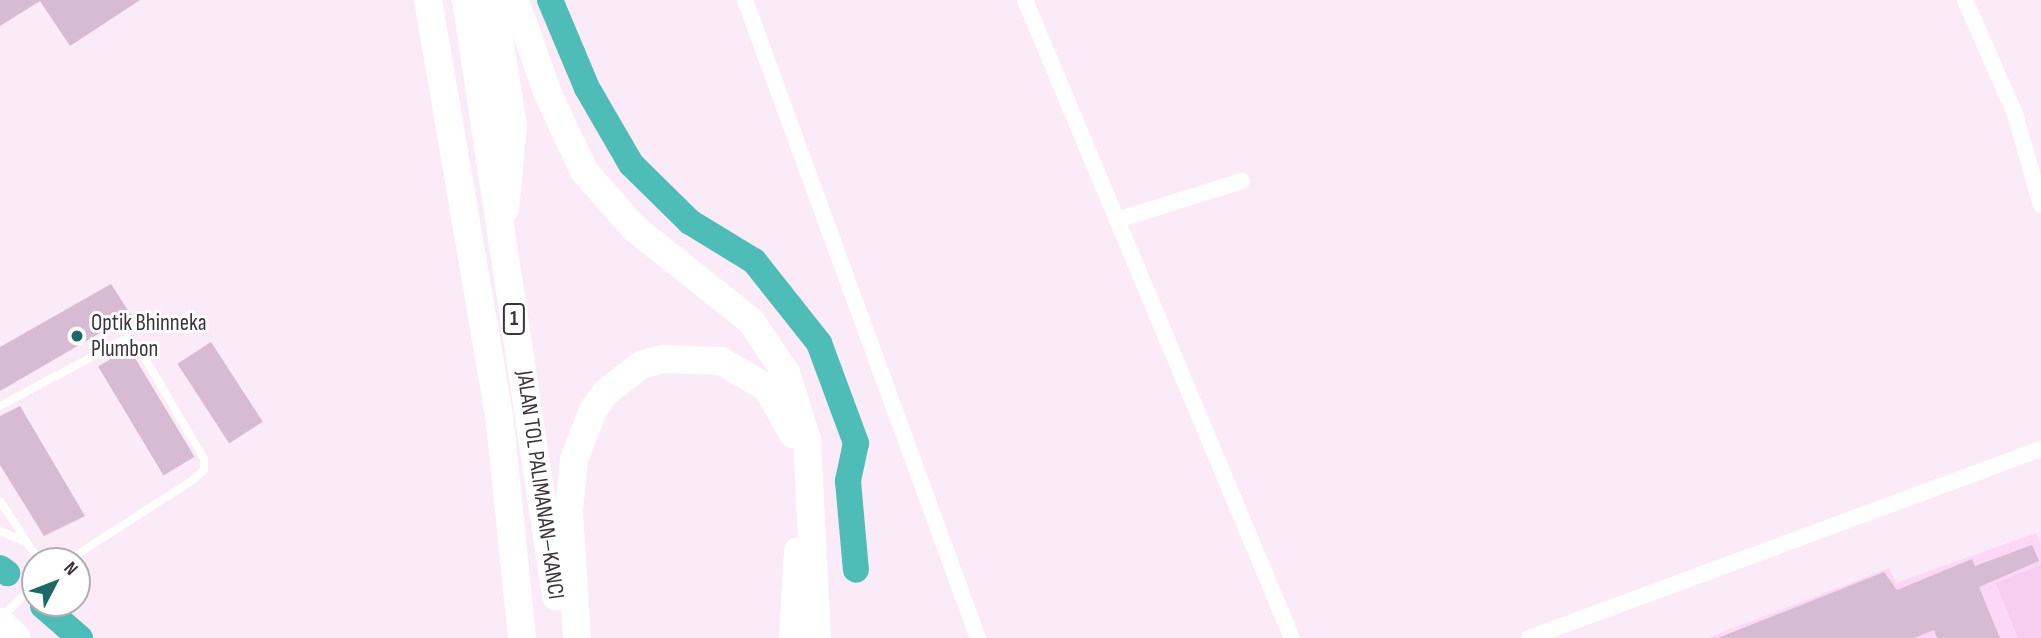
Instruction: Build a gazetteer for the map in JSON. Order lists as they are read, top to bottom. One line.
{"streets":{"highway":["1","JALAN TOL PALIMANAN–KANCI"]},"places":["Optik Bhinneka Plumbon"],"north":"top right"}
